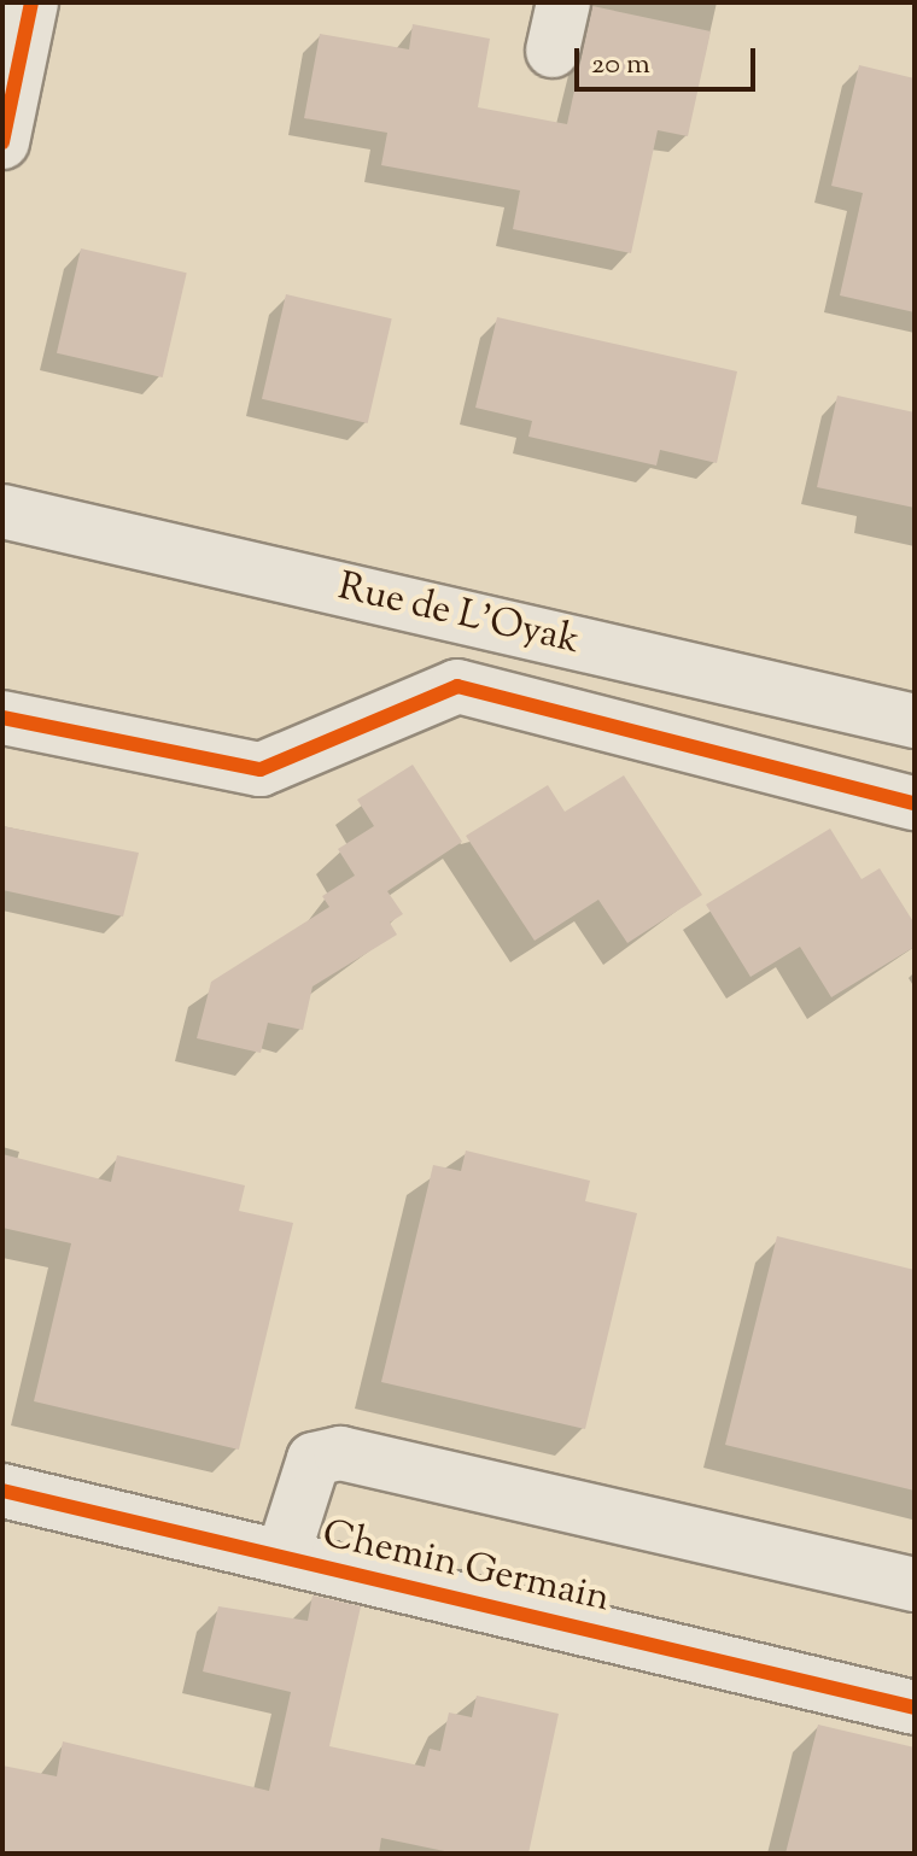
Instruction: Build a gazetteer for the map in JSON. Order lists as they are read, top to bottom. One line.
{"streets":{"street":["Rue de L'Oyak","Chemin Germain"]},"scale_bar":"20 m"}
